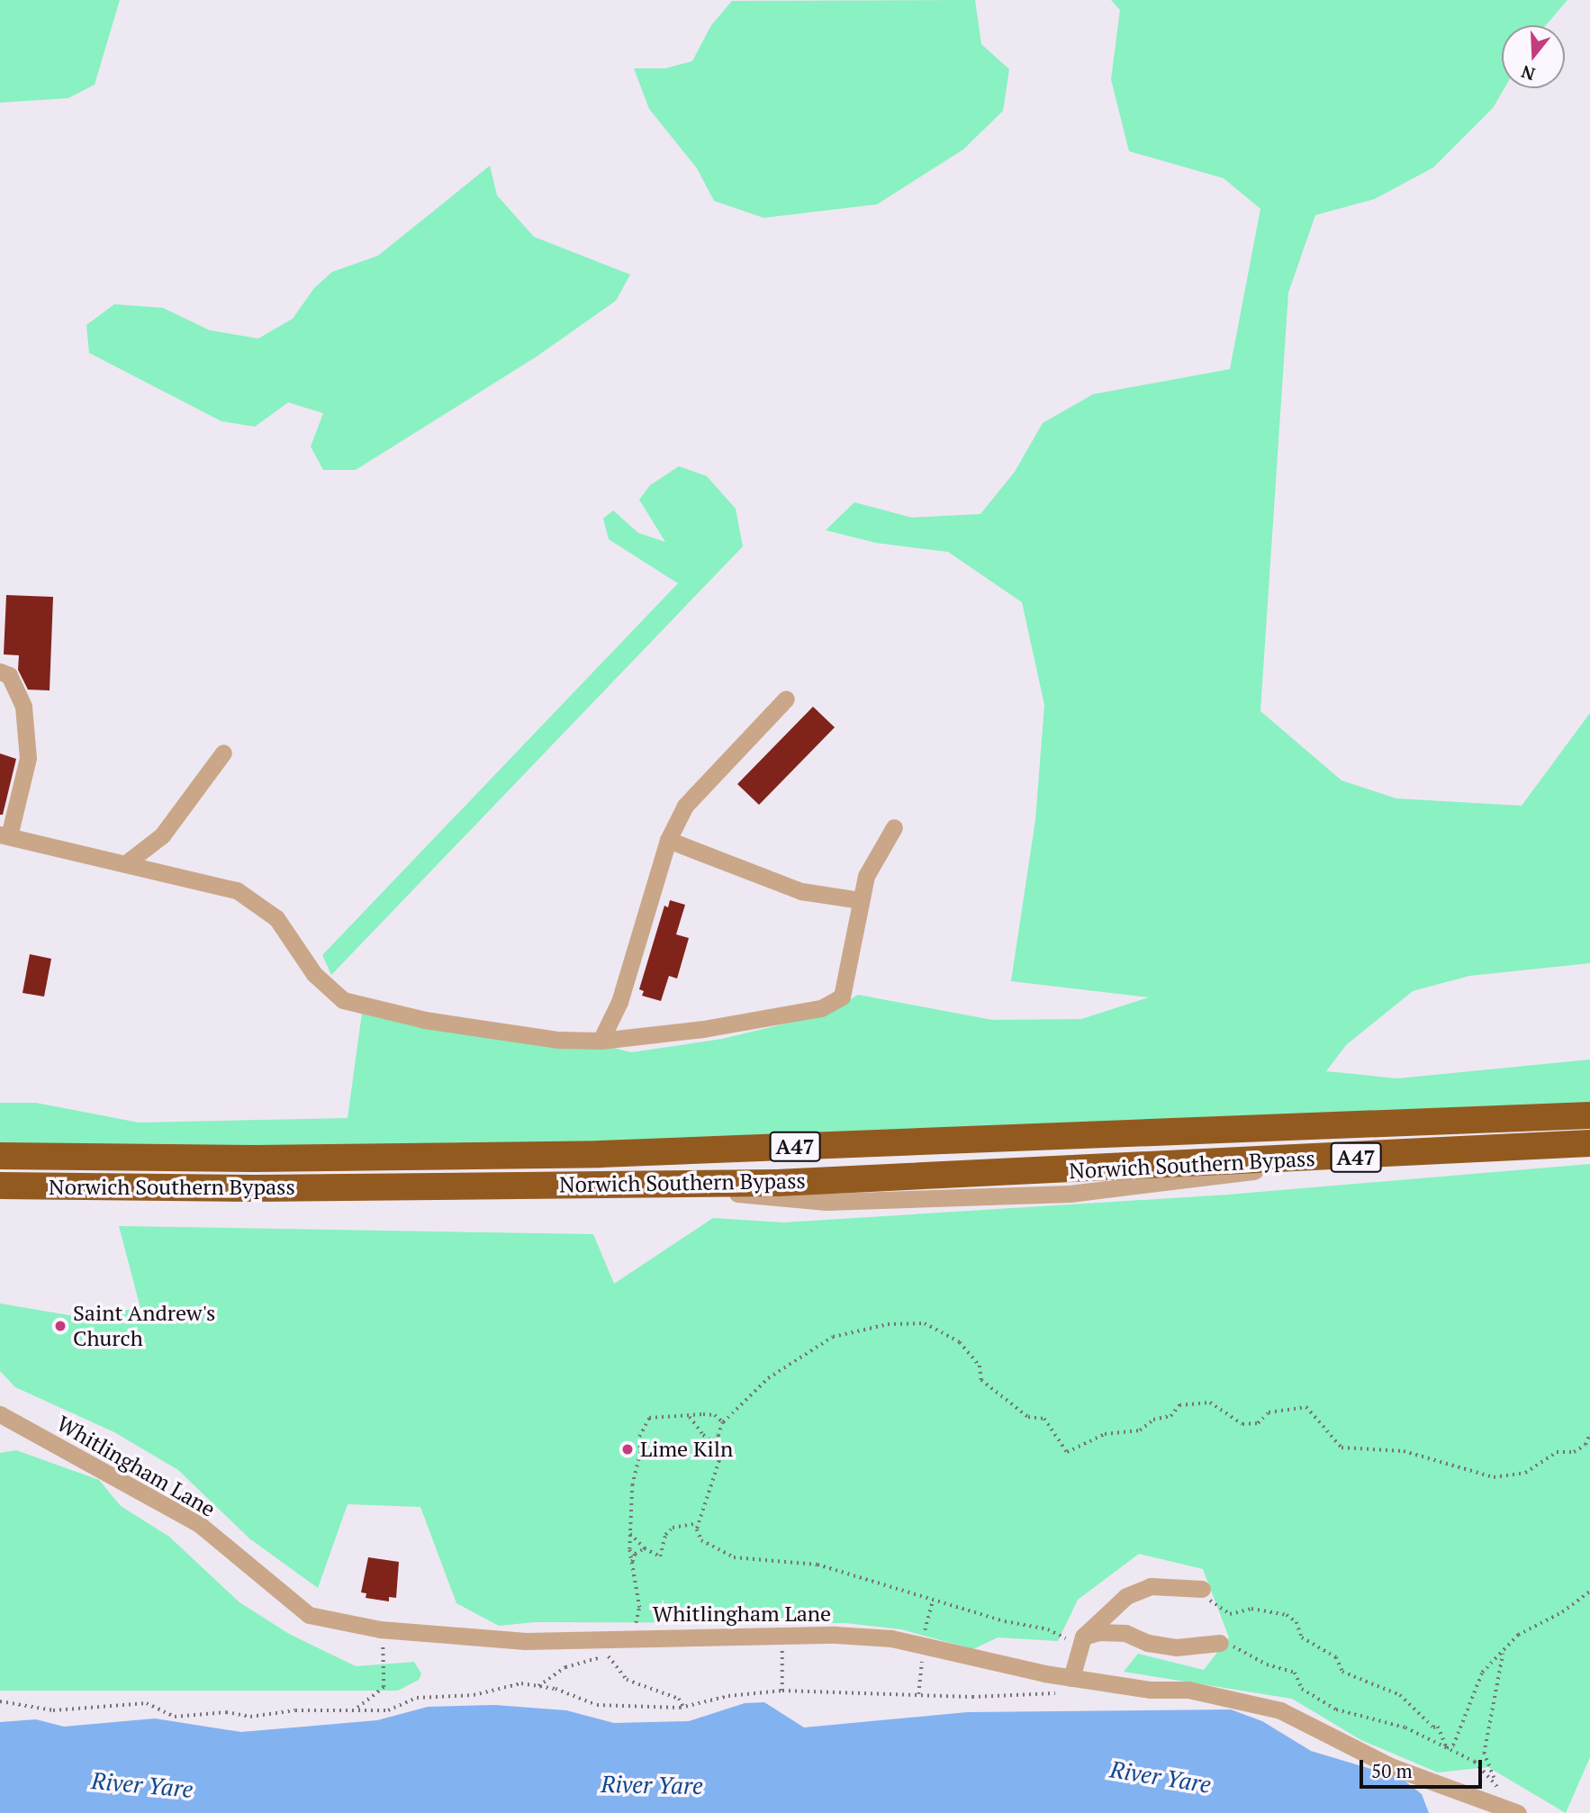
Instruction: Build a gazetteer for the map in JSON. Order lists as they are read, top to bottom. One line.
{"streets":{"highway":["A47","Norwich Southern Bypass"],"street":["Whitlingham Lane"]},"water":["River Yare"],"places":["Saint Andrew's Church","Lime Kiln"],"scale_bar":"50 m","north":"bottom"}
